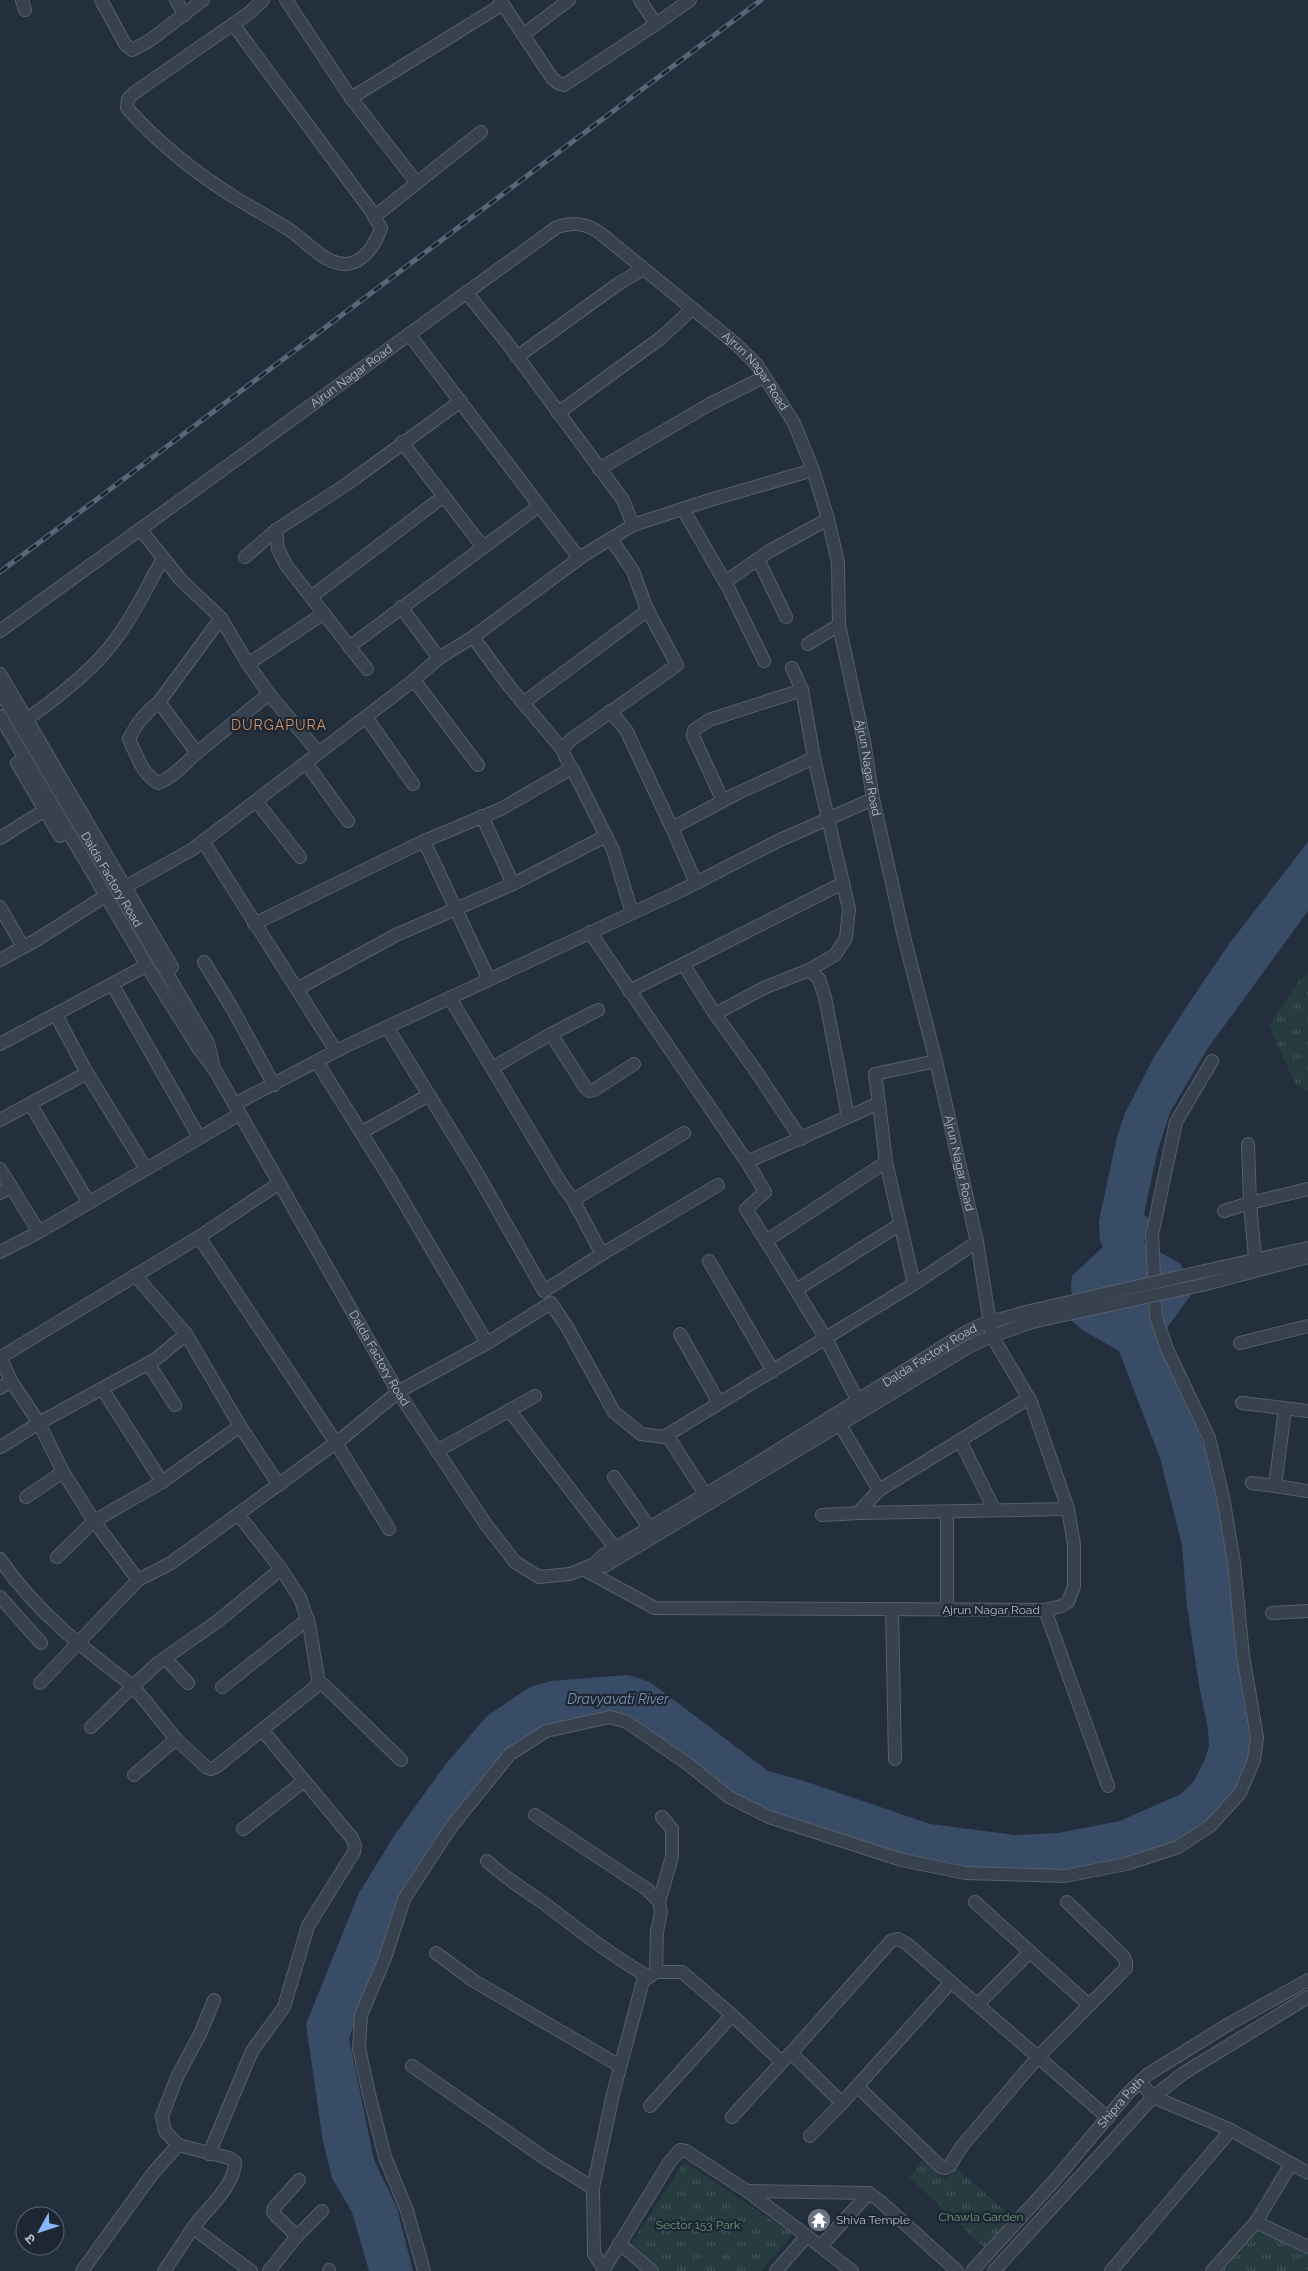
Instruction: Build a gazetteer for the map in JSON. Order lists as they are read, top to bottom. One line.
{"streets":{"street":["Ajrun Nagar Road","Dalda Factory Road","Shipra Path"]},"crossings":[["Ajrun Nagar Road","Dalda Factory Road"]],"districts":["DURGAPURA"],"water":["Dravyavati River"],"parks":["Chawla Garden","Sector 153 Park"],"places":{"temple":["Shiva Temple"]},"north":"bottom left"}
